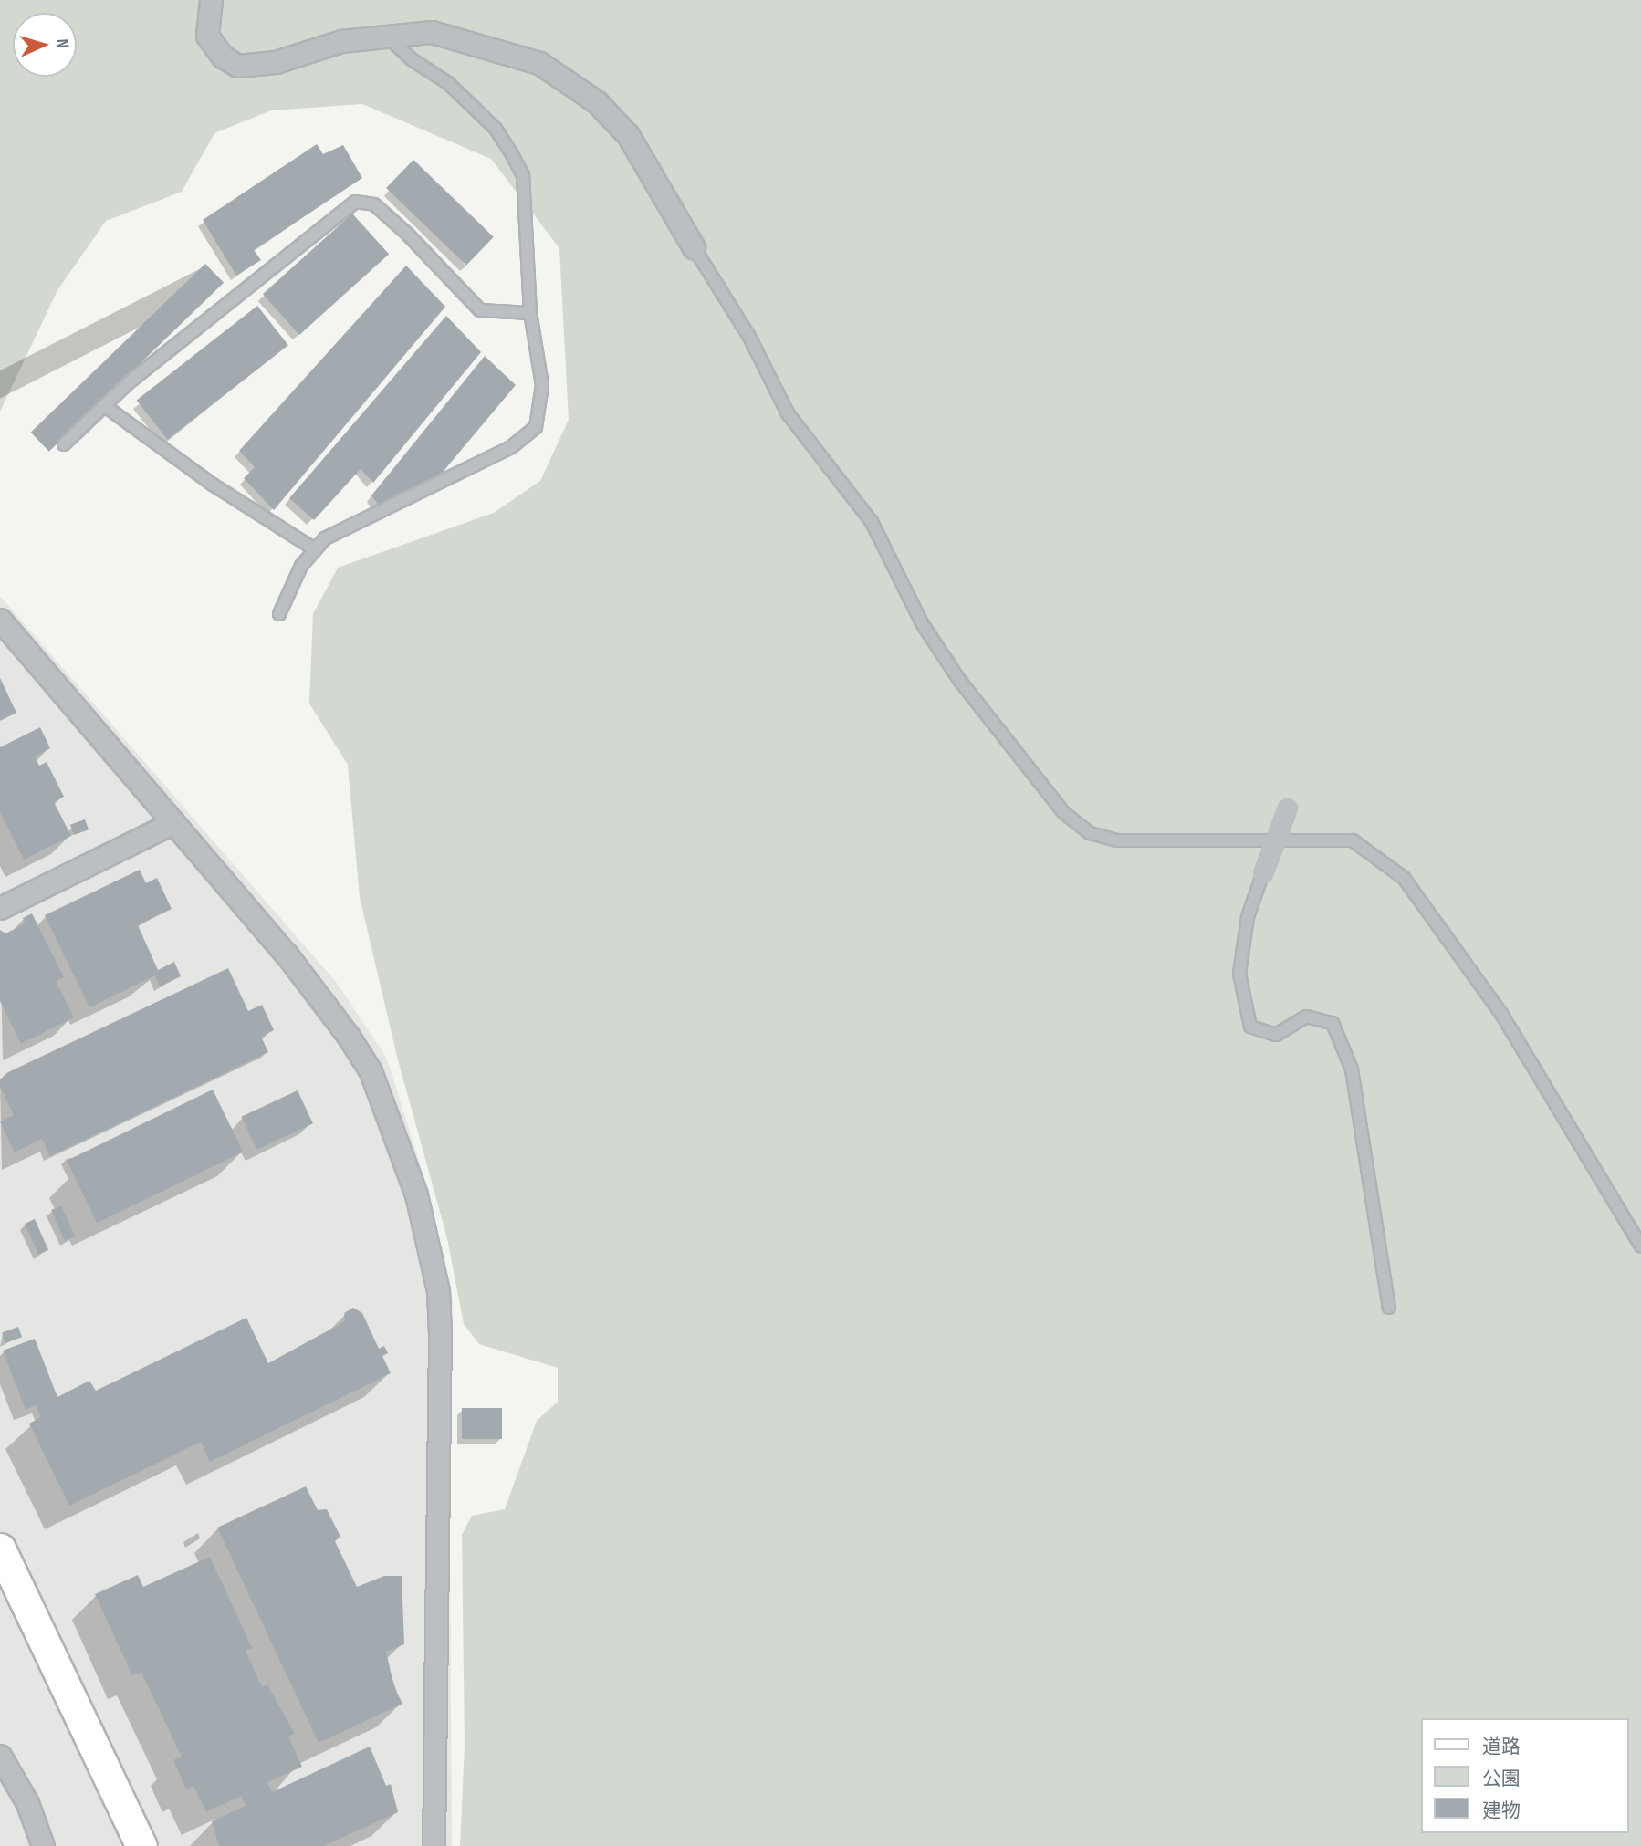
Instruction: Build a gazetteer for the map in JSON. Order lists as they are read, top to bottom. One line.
{"legend":["道路","公園","建物"],"north":"right"}
